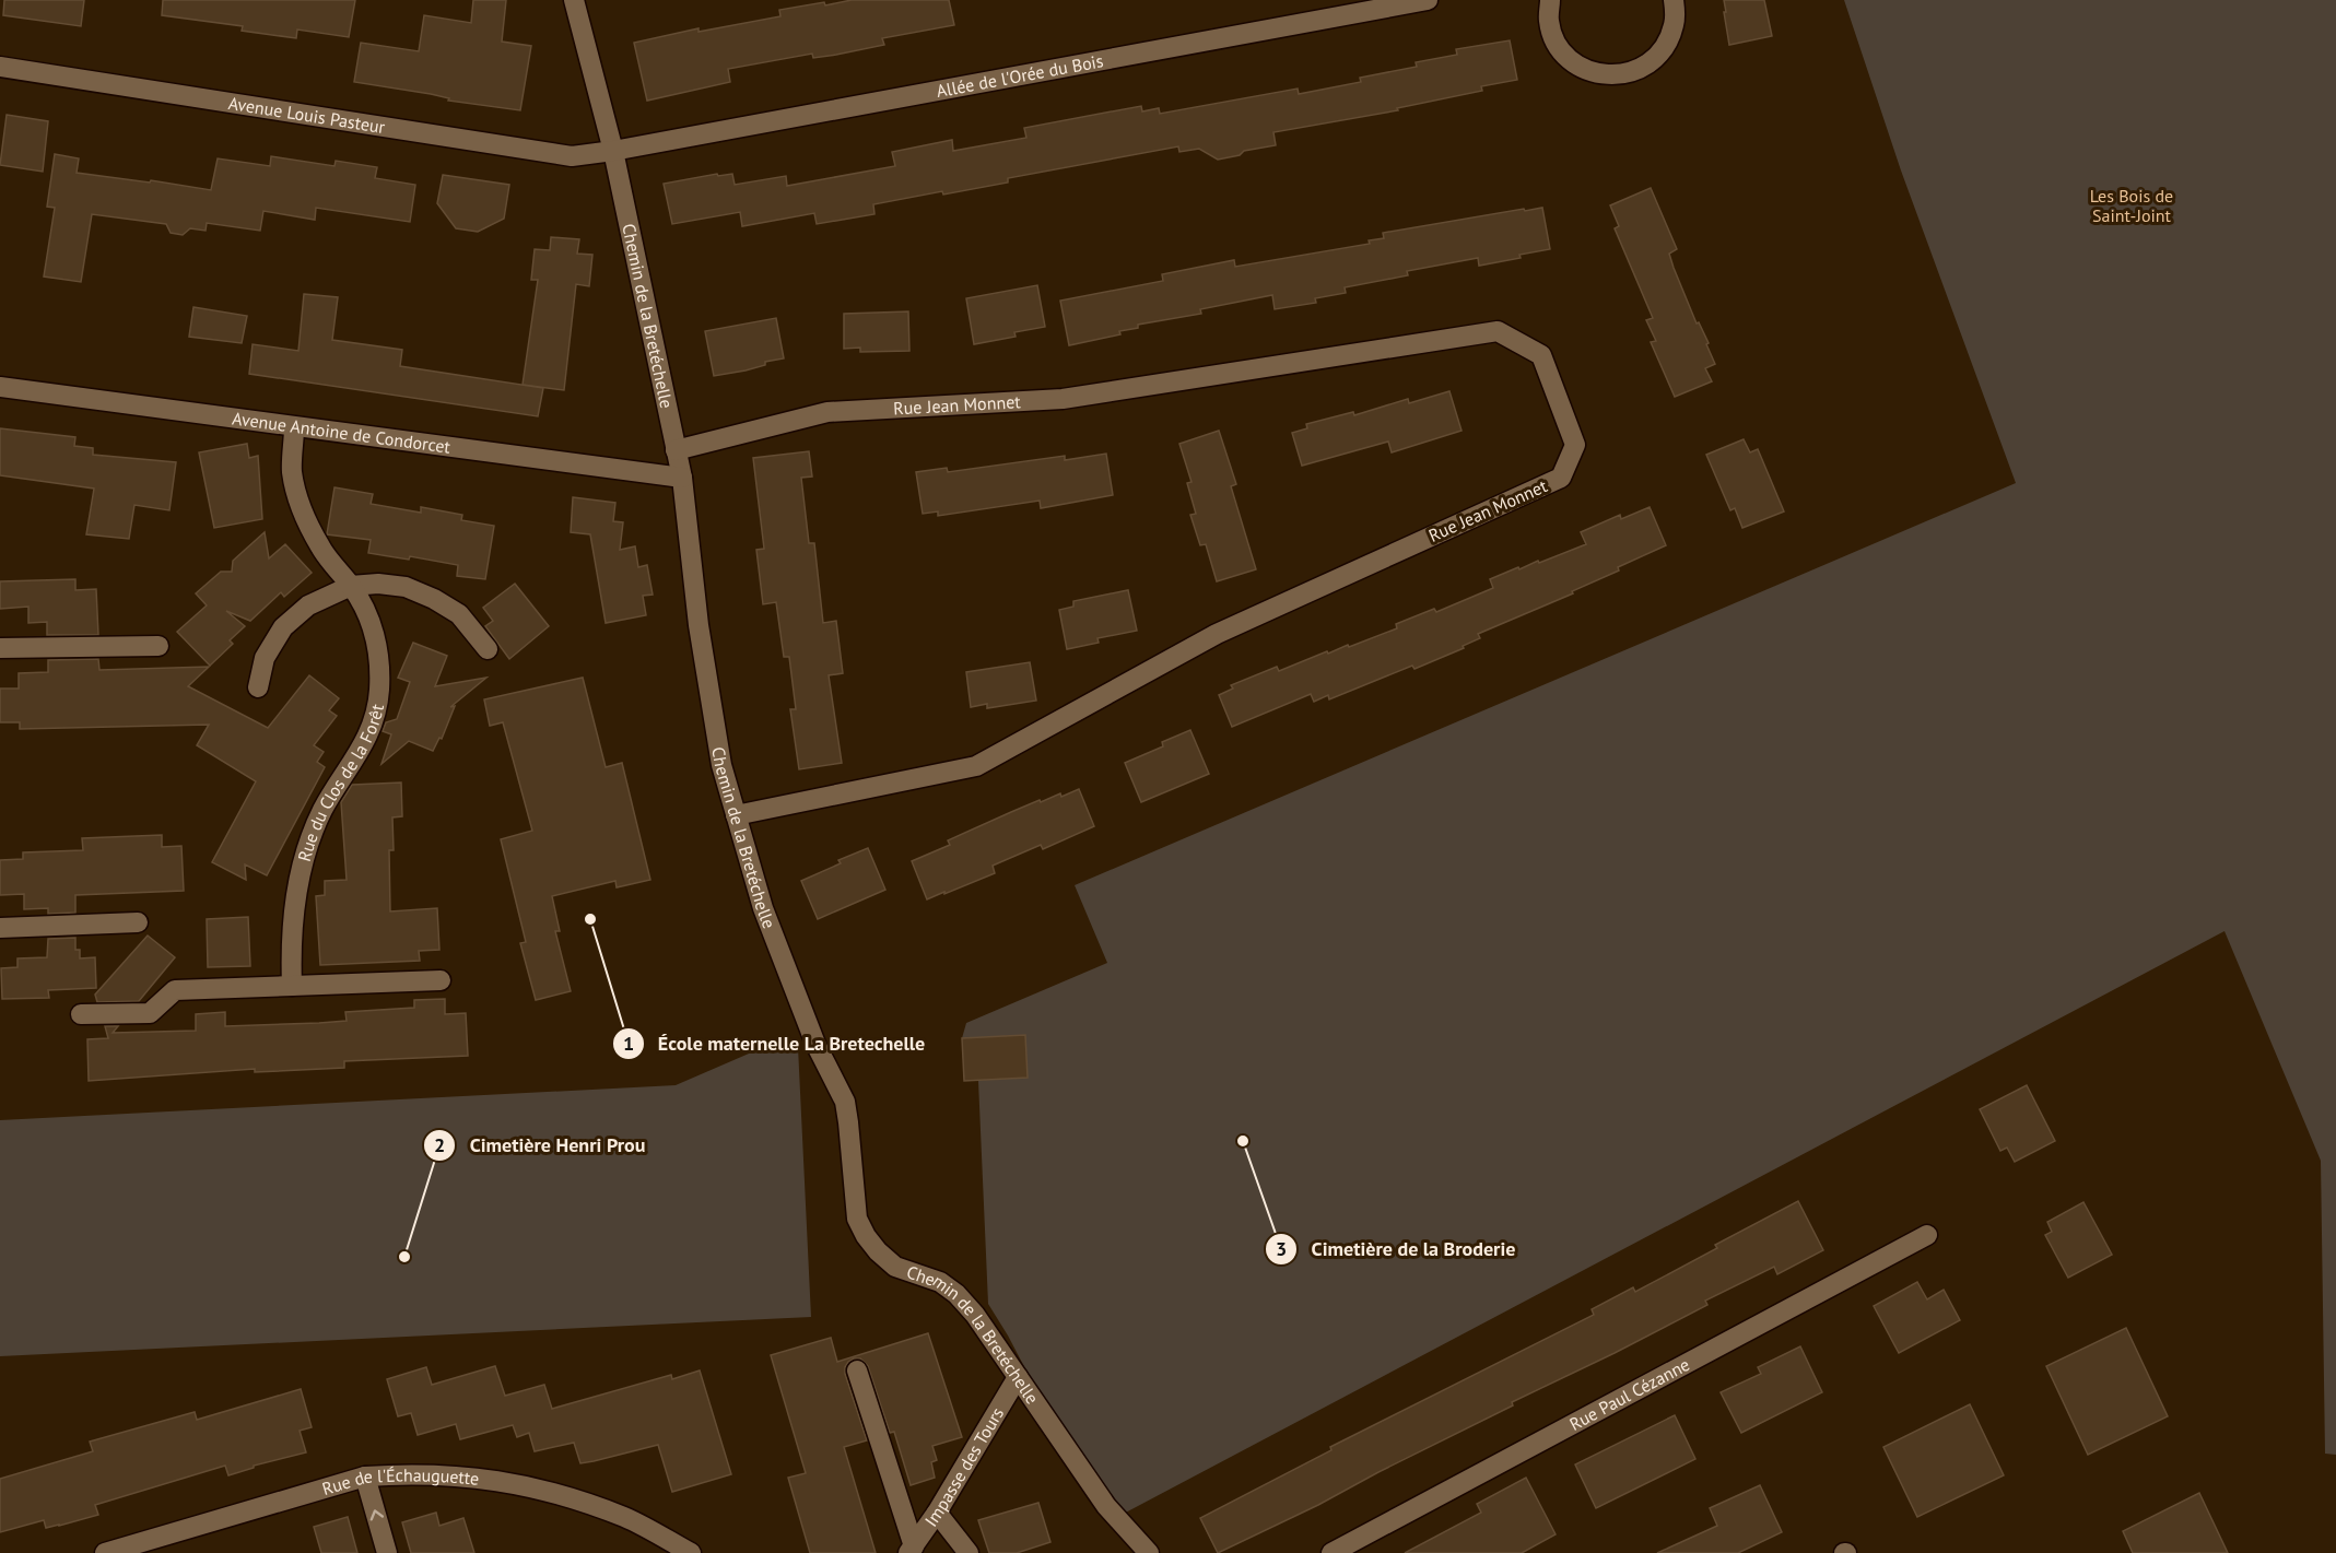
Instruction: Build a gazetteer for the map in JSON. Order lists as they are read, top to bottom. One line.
{"streets":{"street":["Allée de l'Orée du Bois","Avenue Louis Pasteur","Chemin de la Bretéchelle","Rue Jean Monnet","Avenue Antoine de Condorcet","Rue du Clos de la Forêt","Rue Paul Cézanne","Impasse des Tours","Rue de l'Échauguette"]},"crossings":[["Allée de l'Orée du Bois","Avenue Louis Pasteur"],["Allée de l'Orée du Bois","Chemin de la Bretéchelle"],["Avenue Louis Pasteur","Chemin de la Bretéchelle"],["Chemin de la Bretéchelle","Rue Jean Monnet"],["Chemin de la Bretéchelle","Avenue Antoine de Condorcet"],["Chemin de la Bretéchelle","Impasse des Tours"],["Avenue Antoine de Condorcet","Rue du Clos de la Forêt"]],"parks":["Les Bois de Saint-Joint"],"places":["École maternelle La Bretechelle","Cimetière de la Broderie","Cimetière Henri Prou"]}
